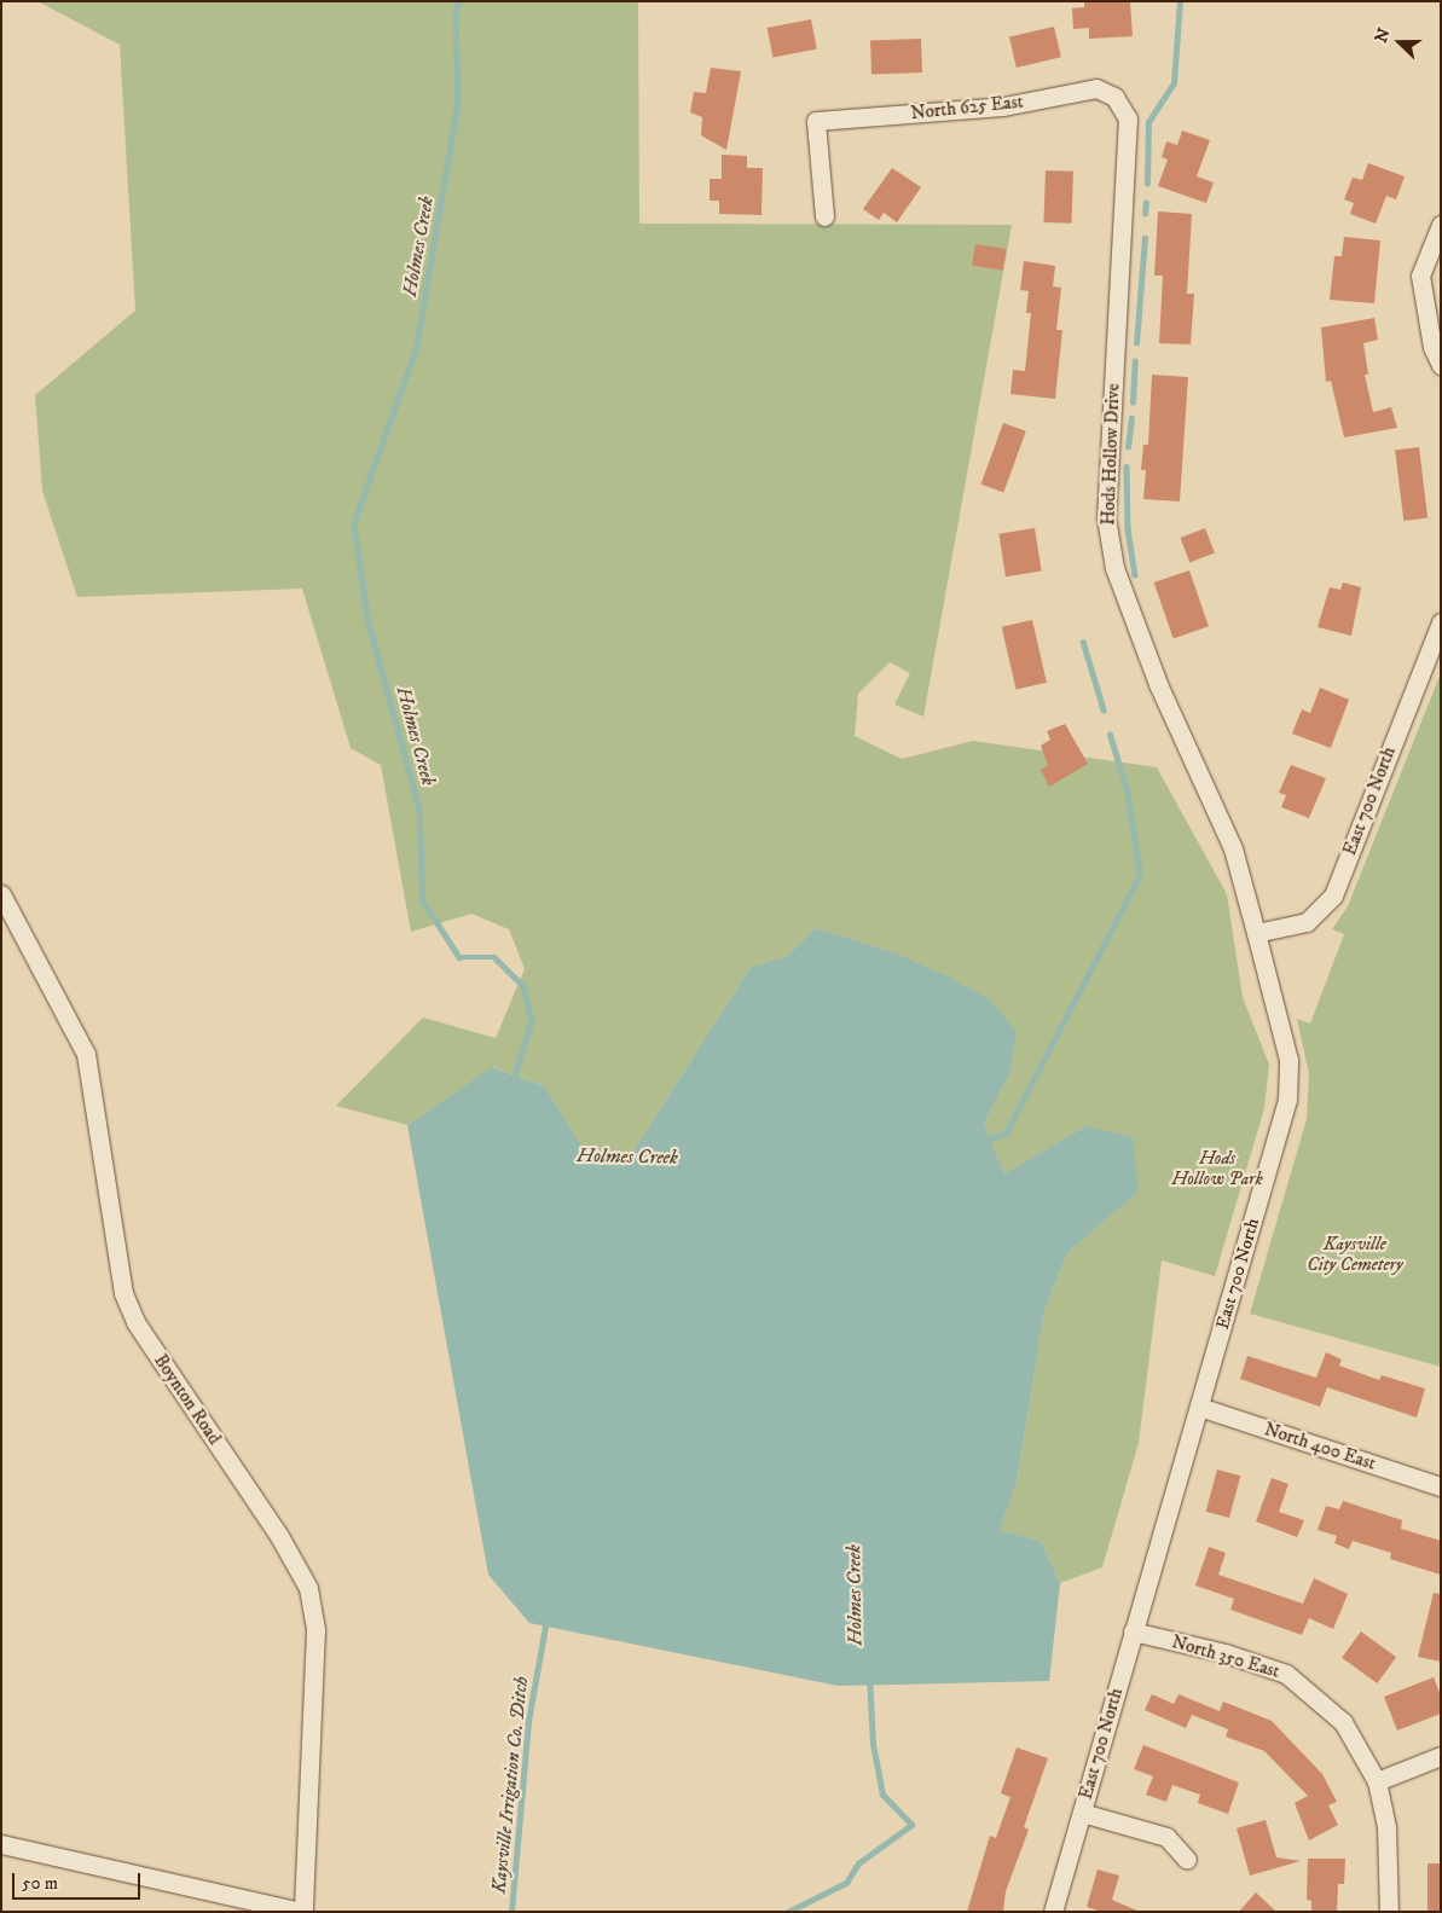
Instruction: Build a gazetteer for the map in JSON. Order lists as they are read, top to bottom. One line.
{"streets":{"street":["North 625 East","Hods Hollow Drive","East 700 North","Boynton Road","North 400 East","North 350 East"]},"crossings":[["North 625 East","Hods Hollow Drive"],["Hods Hollow Drive","East 700 North"],["East 700 North","North 400 East"],["East 700 North","North 350 East"]],"water":["Holmes Creek","Kaysville Irrigation Co. Ditch"],"parks":["Hods Hollow Park","Kaysville City Cemetery"],"scale_bar":"50 m","north":"left"}
